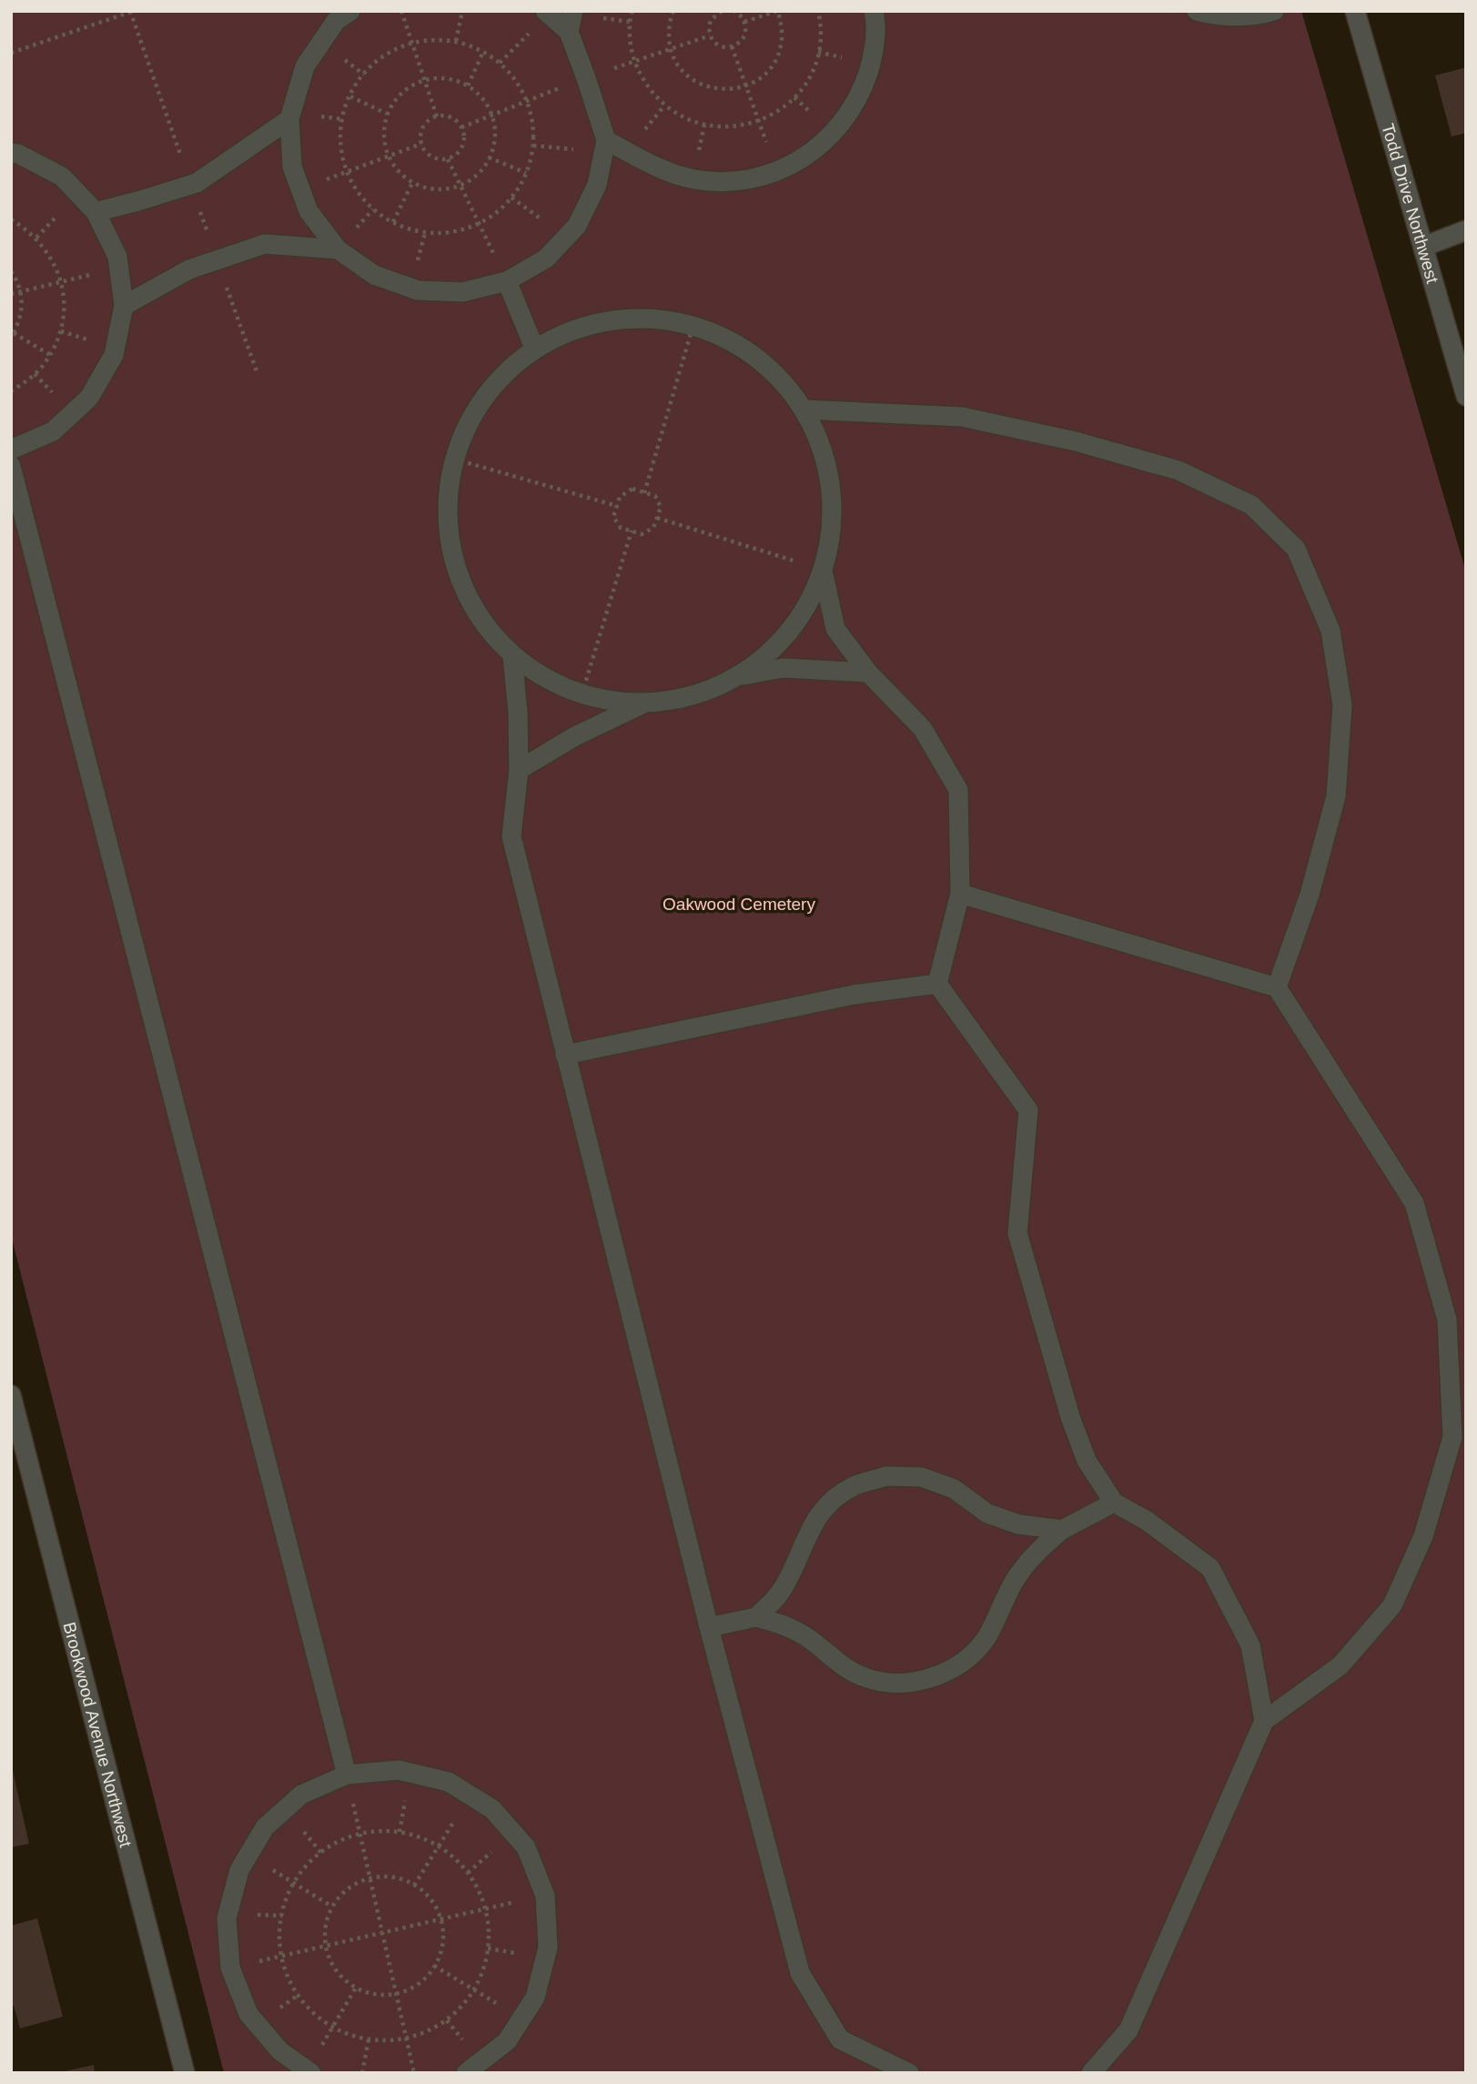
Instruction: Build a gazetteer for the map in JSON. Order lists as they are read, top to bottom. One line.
{"streets":{"street":["Todd Drive Northwest","Brookwood Avenue Northwest"]},"parks":["Oakwood Cemetery"]}
